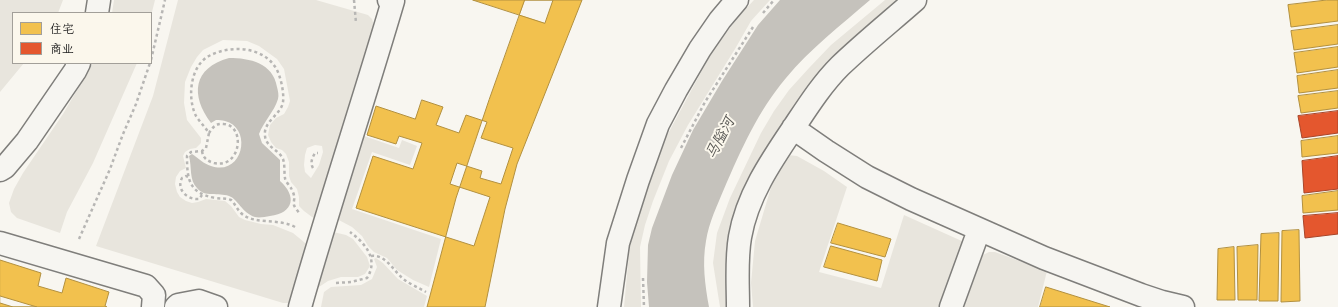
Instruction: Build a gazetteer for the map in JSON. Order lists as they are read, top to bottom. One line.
{"water":["马隘河"],"legend":["住宅","商业"]}
